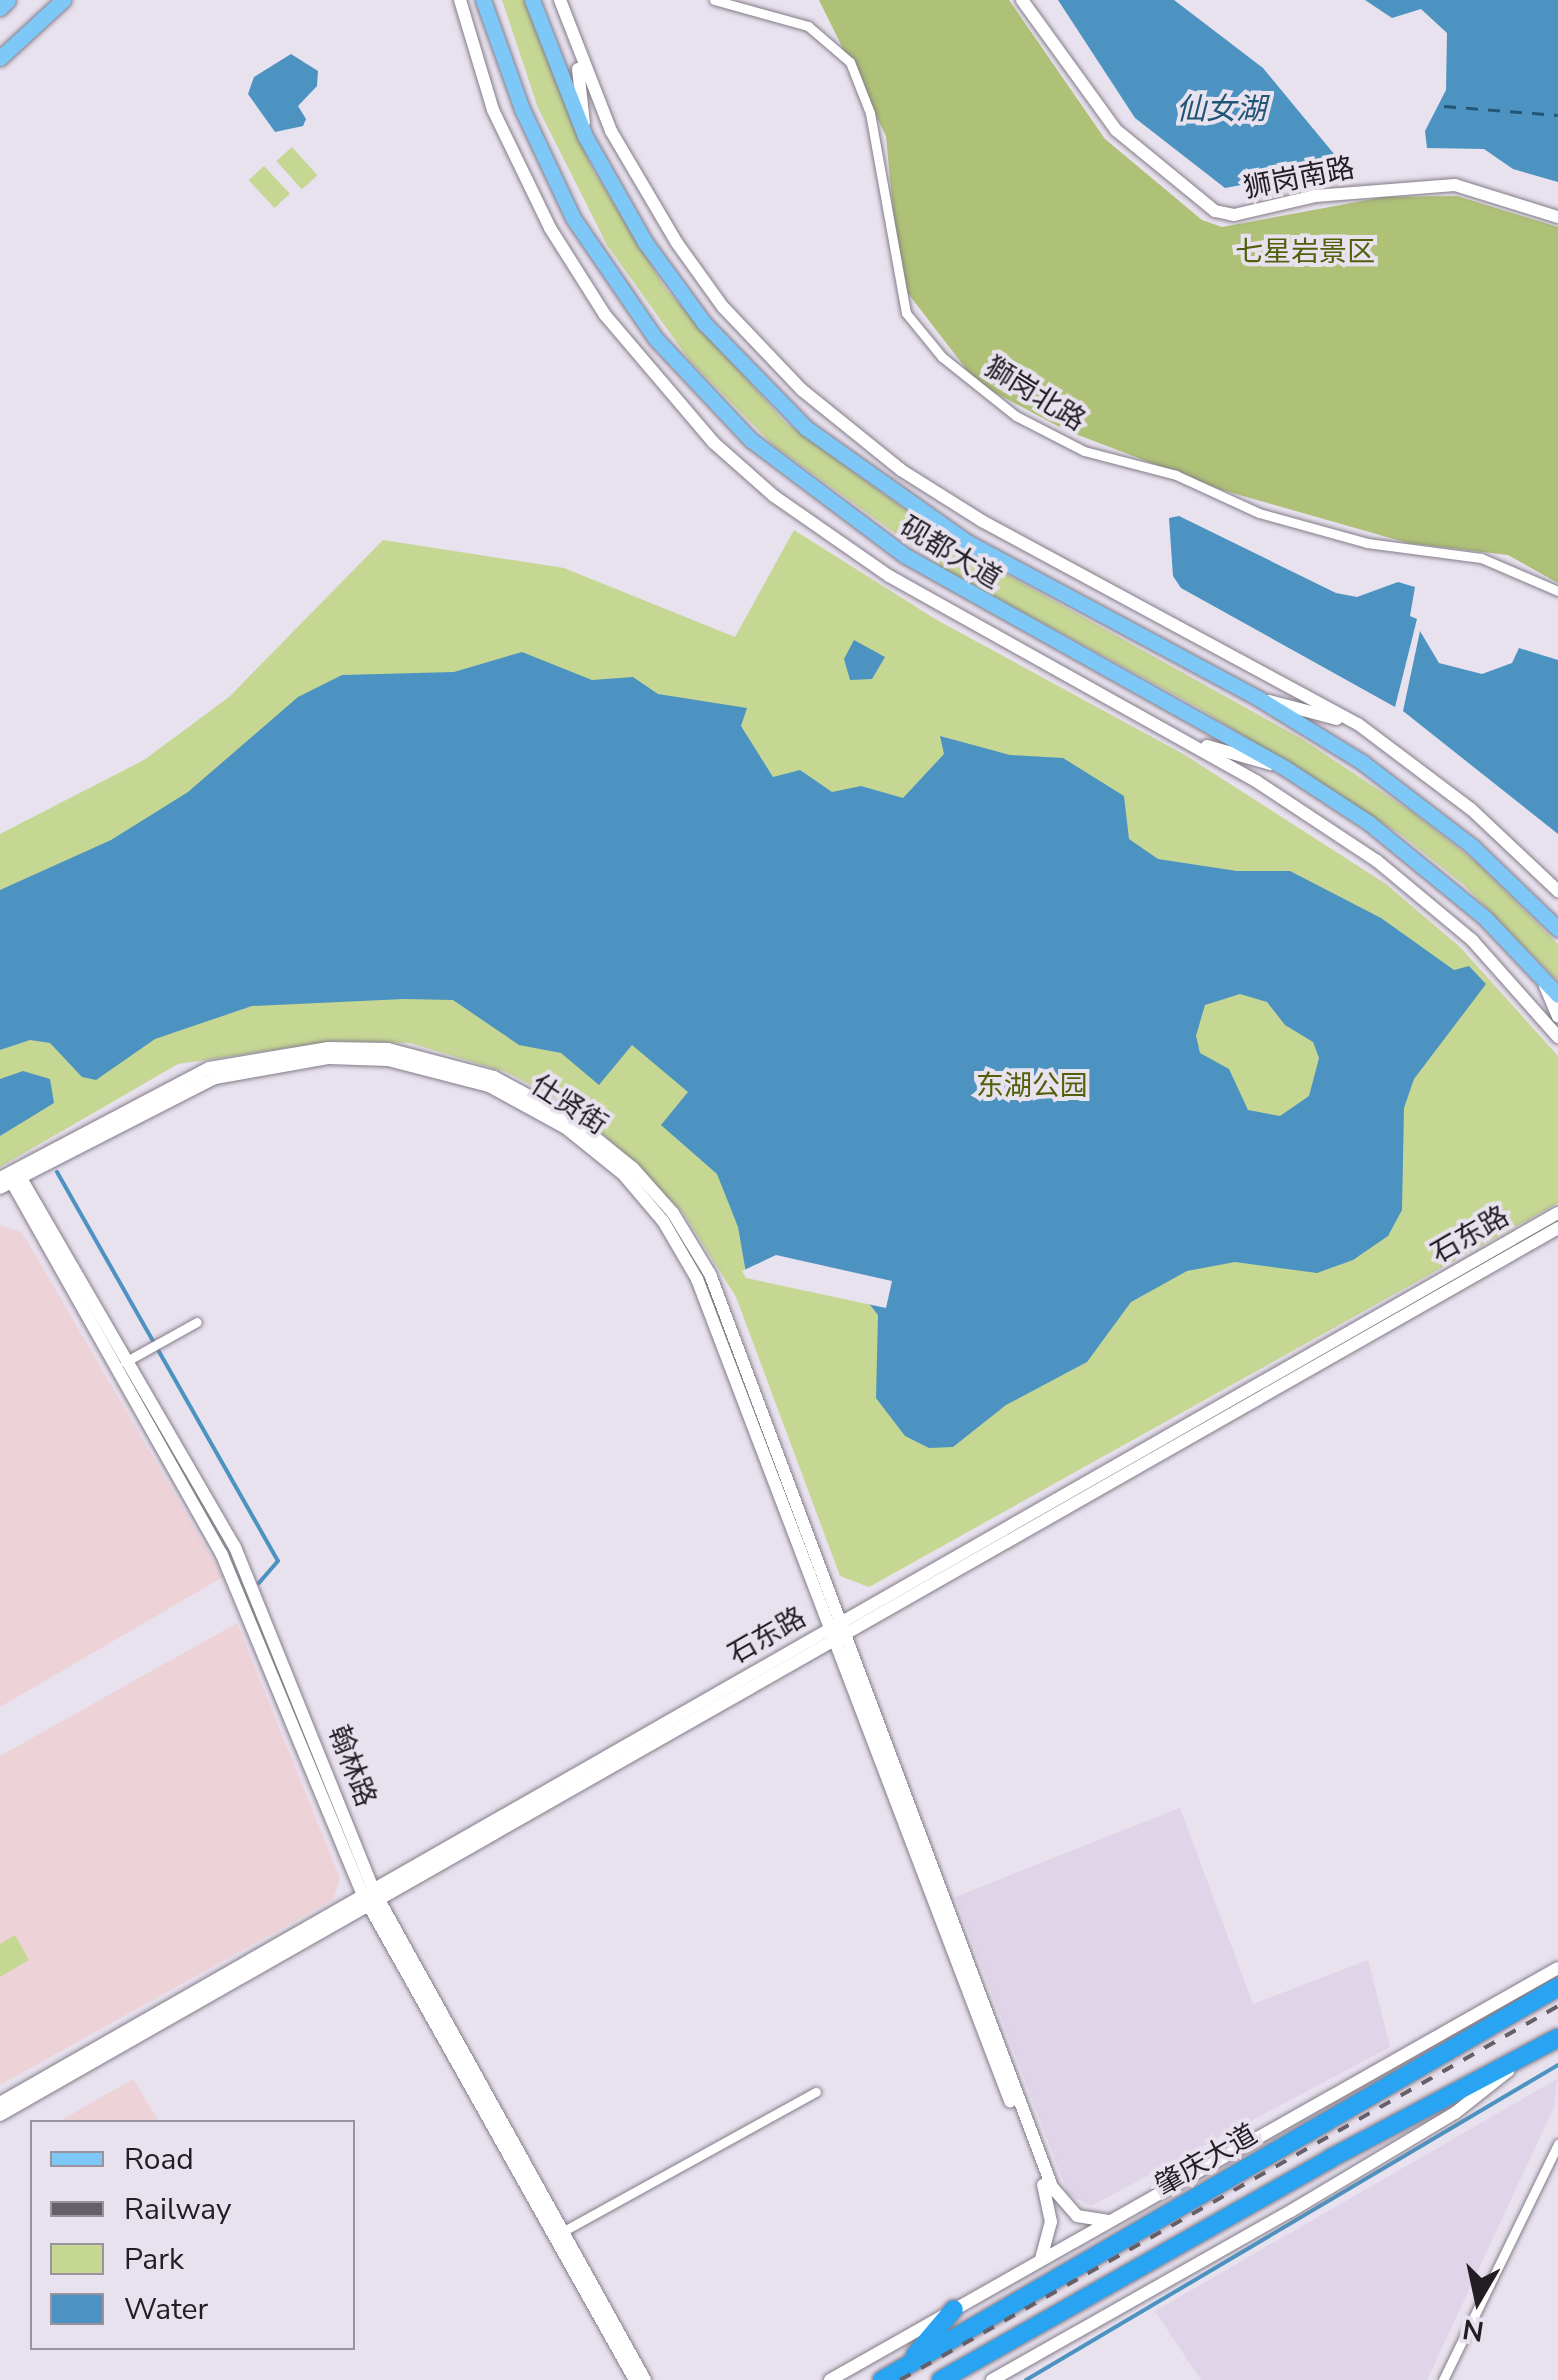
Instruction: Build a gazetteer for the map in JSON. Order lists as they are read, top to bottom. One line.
{"streets":{"highway":["肇庆大道"],"main road":["砚都大道"],"street":["狮岗南路","獅岗北路","仕贤街","石东路","翰林路"]},"crossings":[["仕贤街","石东路"],["仕贤街","翰林路"],["石东路","翰林路"]],"water":["仙女湖"],"parks":["七星岩景区","东湖公园"],"legend":["Road","Railway","Park","Water"],"north":"bottom"}
